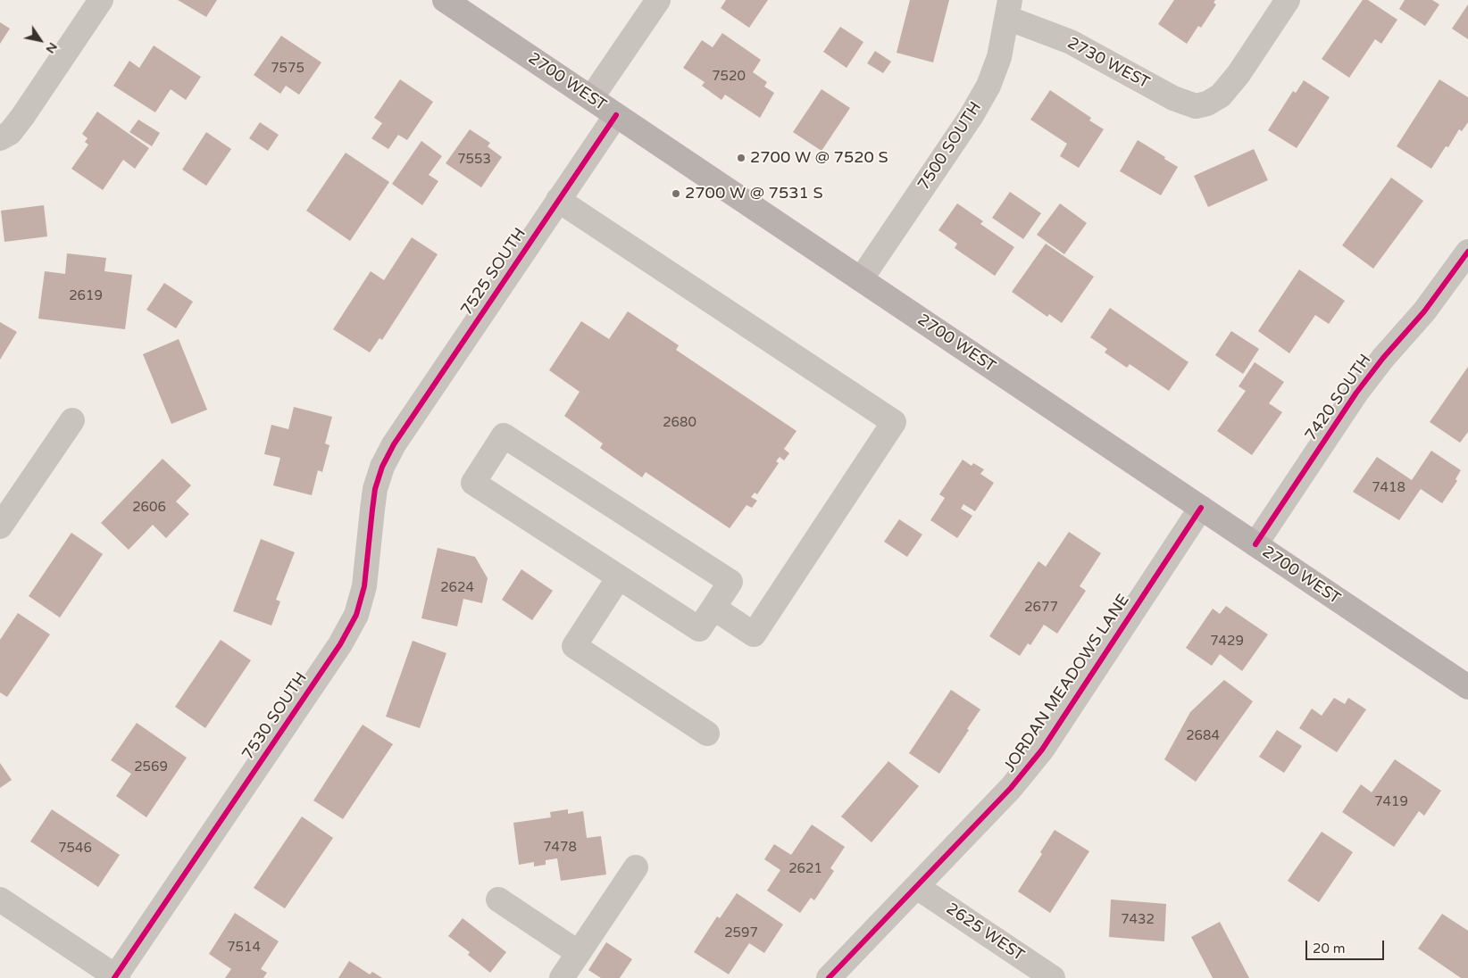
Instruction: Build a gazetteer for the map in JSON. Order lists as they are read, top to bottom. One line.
{"streets":{"main road":["2700 WEST"],"street":["2730 WEST","7500 SOUTH","7525 SOUTH","7420 SOUTH","JORDAN MEADOWS LANE","7530 SOUTH","2625 WEST"]},"crossings":[["2730 WEST","7500 SOUTH"],["2700 WEST","7500 SOUTH"],["2700 WEST","7525 SOUTH"],["2700 WEST","7420 SOUTH"],["2700 WEST","JORDAN MEADOWS LANE"],["7525 SOUTH","7530 SOUTH"],["JORDAN MEADOWS LANE","2625 WEST"]],"places":["2700 W @ 7520 S","2700 W @ 7531 S"],"house_numbers":["7575","7520","7553","2619","2680","7418","2606","2624","2677","7429","2684","2569","7419","7478","7546","2621","7432","2597","7514"],"scale_bar":"20 m","north":"bottom right"}
